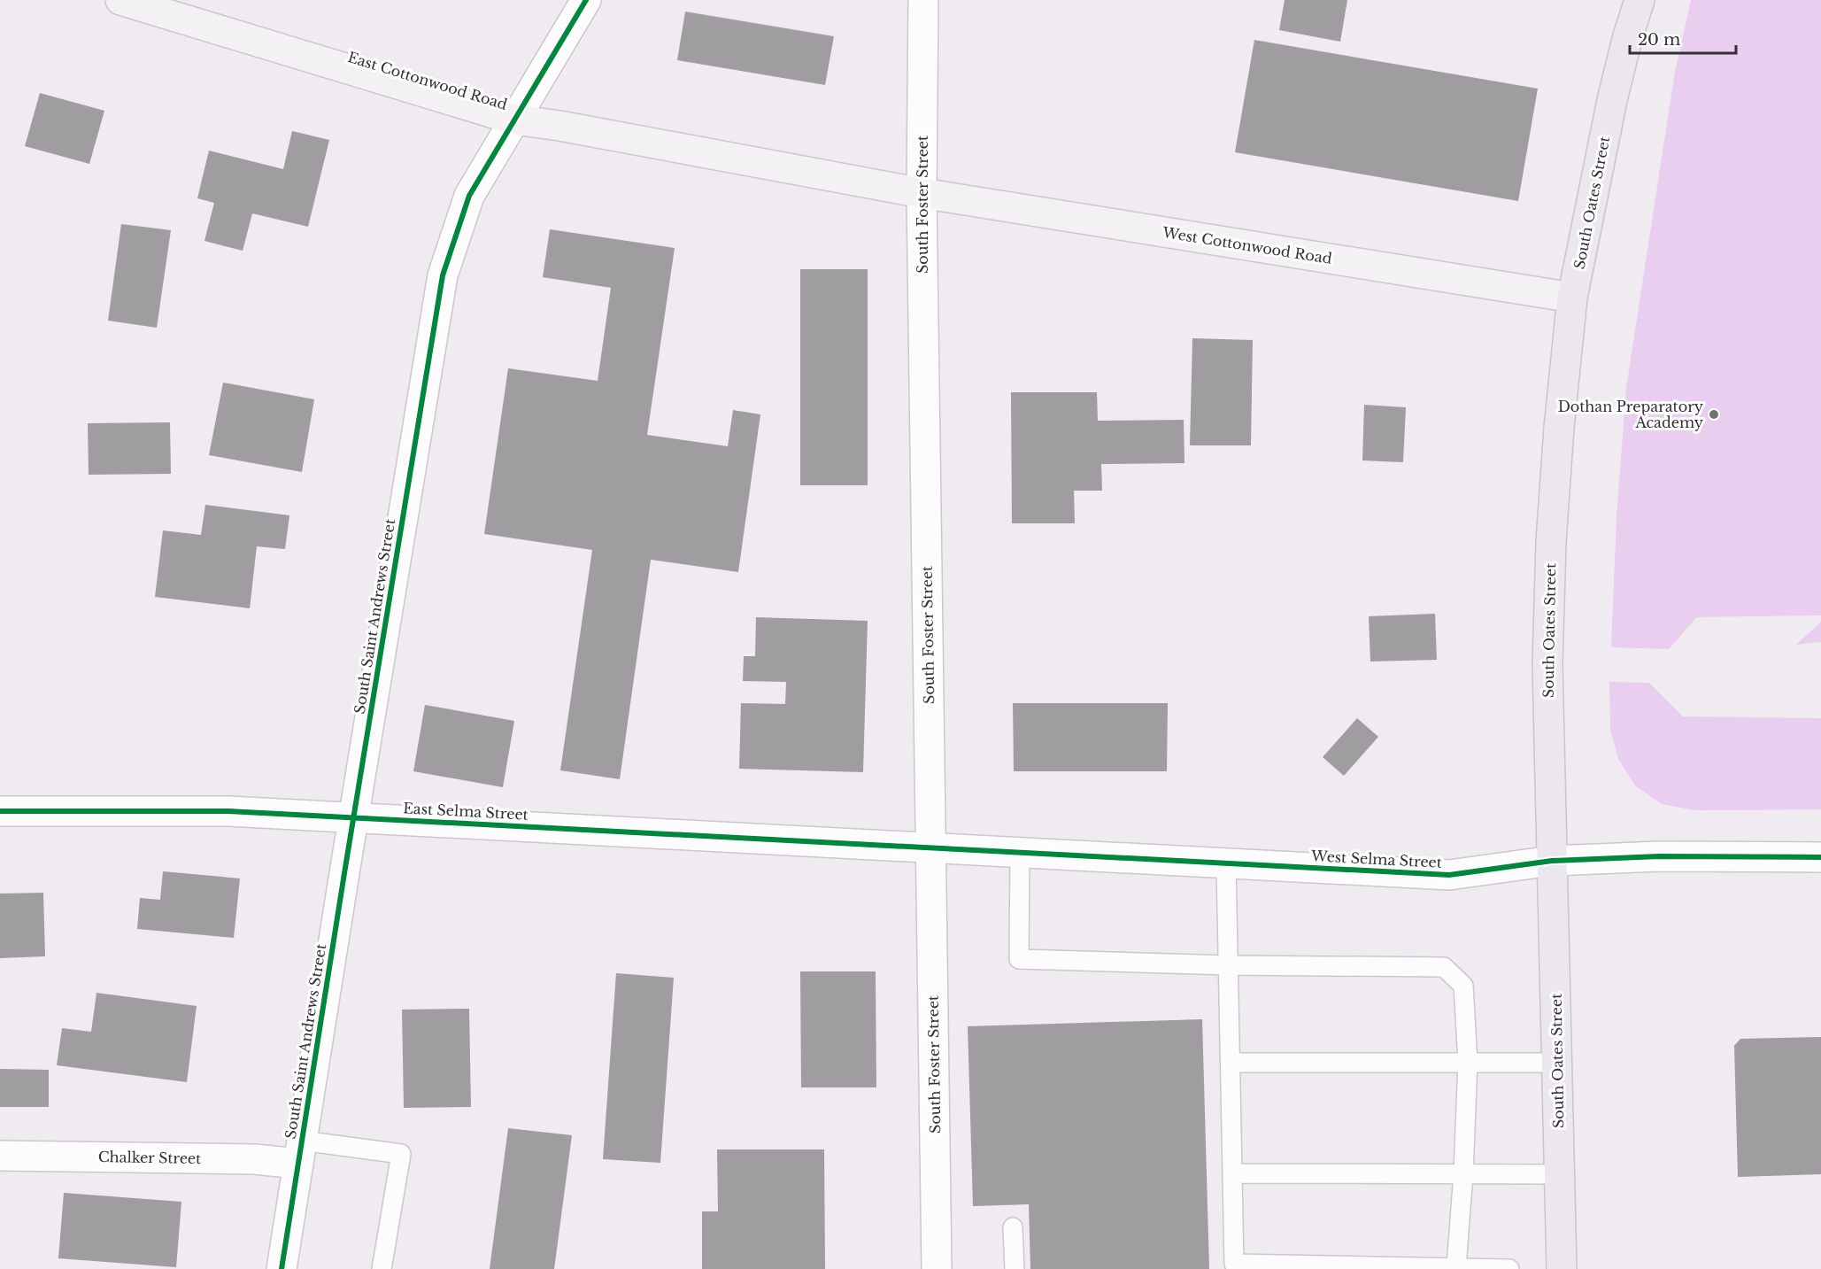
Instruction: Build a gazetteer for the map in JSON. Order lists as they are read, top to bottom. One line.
{"streets":{"main road":["East Cottonwood Road","South Oates Street","West Cottonwood Road"],"street":["South Foster Street","South Saint Andrews Street","East Selma Street","West Selma Street","Chalker Street"]},"crossings":[["East Cottonwood Road","South Foster Street"],["East Cottonwood Road","West Cottonwood Road"],["East Cottonwood Road","South Saint Andrews Street"],["South Oates Street","West Cottonwood Road"],["South Oates Street","West Selma Street"],["South Foster Street","West Cottonwood Road"],["South Foster Street","East Selma Street"],["South Foster Street","West Selma Street"],["South Saint Andrews Street","East Selma Street"],["South Saint Andrews Street","Chalker Street"],["East Selma Street","West Selma Street"]],"places":["Dothan Preparatory Academy"],"scale_bar":"20 m"}
